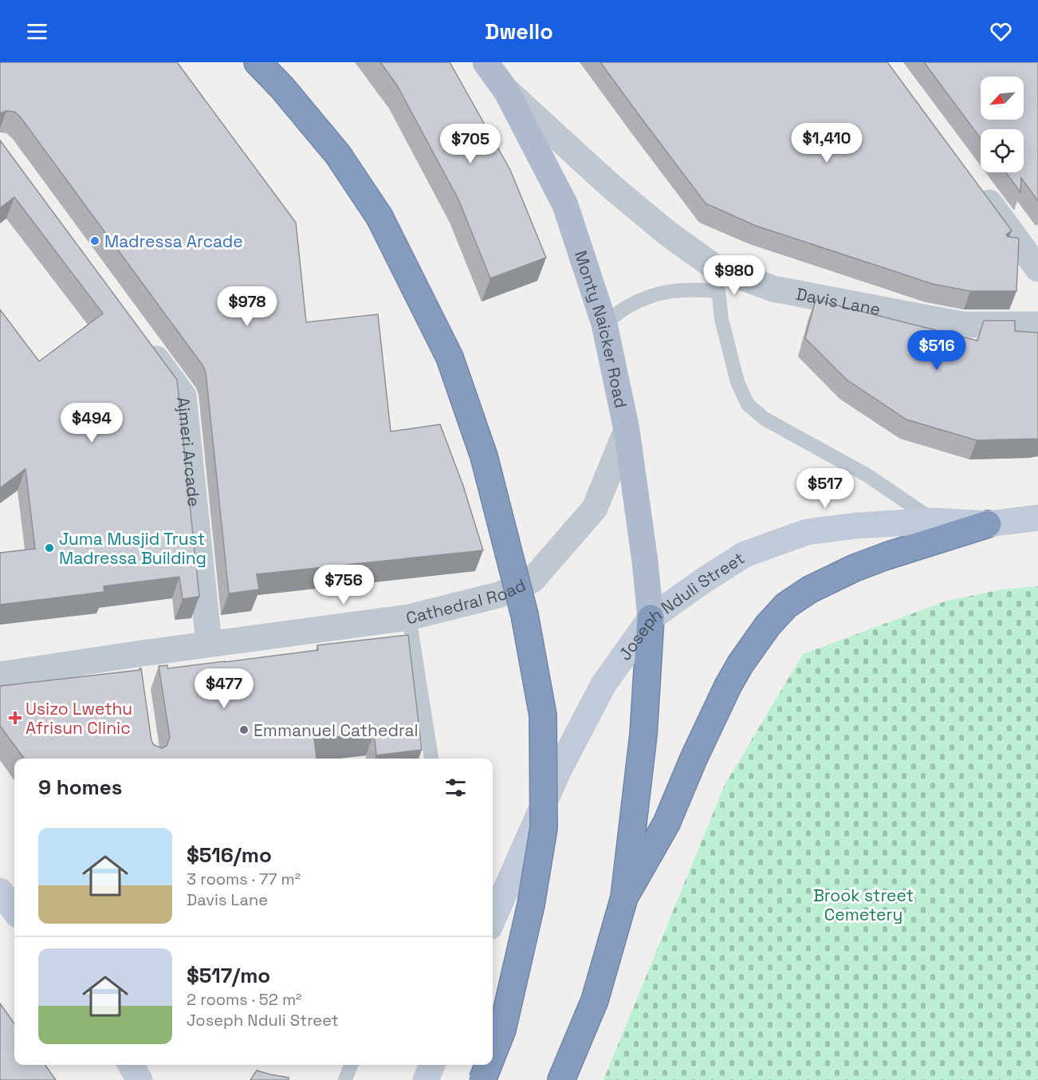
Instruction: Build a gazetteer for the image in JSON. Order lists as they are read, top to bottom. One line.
{"streets":{"main road":["Monty Naicker Road"],"street":["Davis Lane","Ajmeri Arcade","Cathedral Road","Joseph Nduli Street"]},"crossings":[["Davis Lane","Monty Naicker Road"],["Monty Naicker Road","Cathedral Road"],["Monty Naicker Road","Joseph Nduli Street"],["Ajmeri Arcade","Cathedral Road"]],"parks":["Brook street Cemetery"],"places":{"other":["Madressa Arcade","Juma Musjid Trust Madressa Building","Emmanuel Cathedral"],"health":["Usizo Lwethu Afrisun Clinic"]},"north":"bottom left","page":{"header":"Dwello","price":["$1,410","$705","$980","$978","$516","$494","$517","$756","$477"],"heading":"9 homes","list":[{"name":"$516/mo","note":"3 rooms · 77 m² · Davis Lane"},{"name":"$517/mo","note":"2 rooms · 52 m² · Joseph Nduli Street"}]}}
